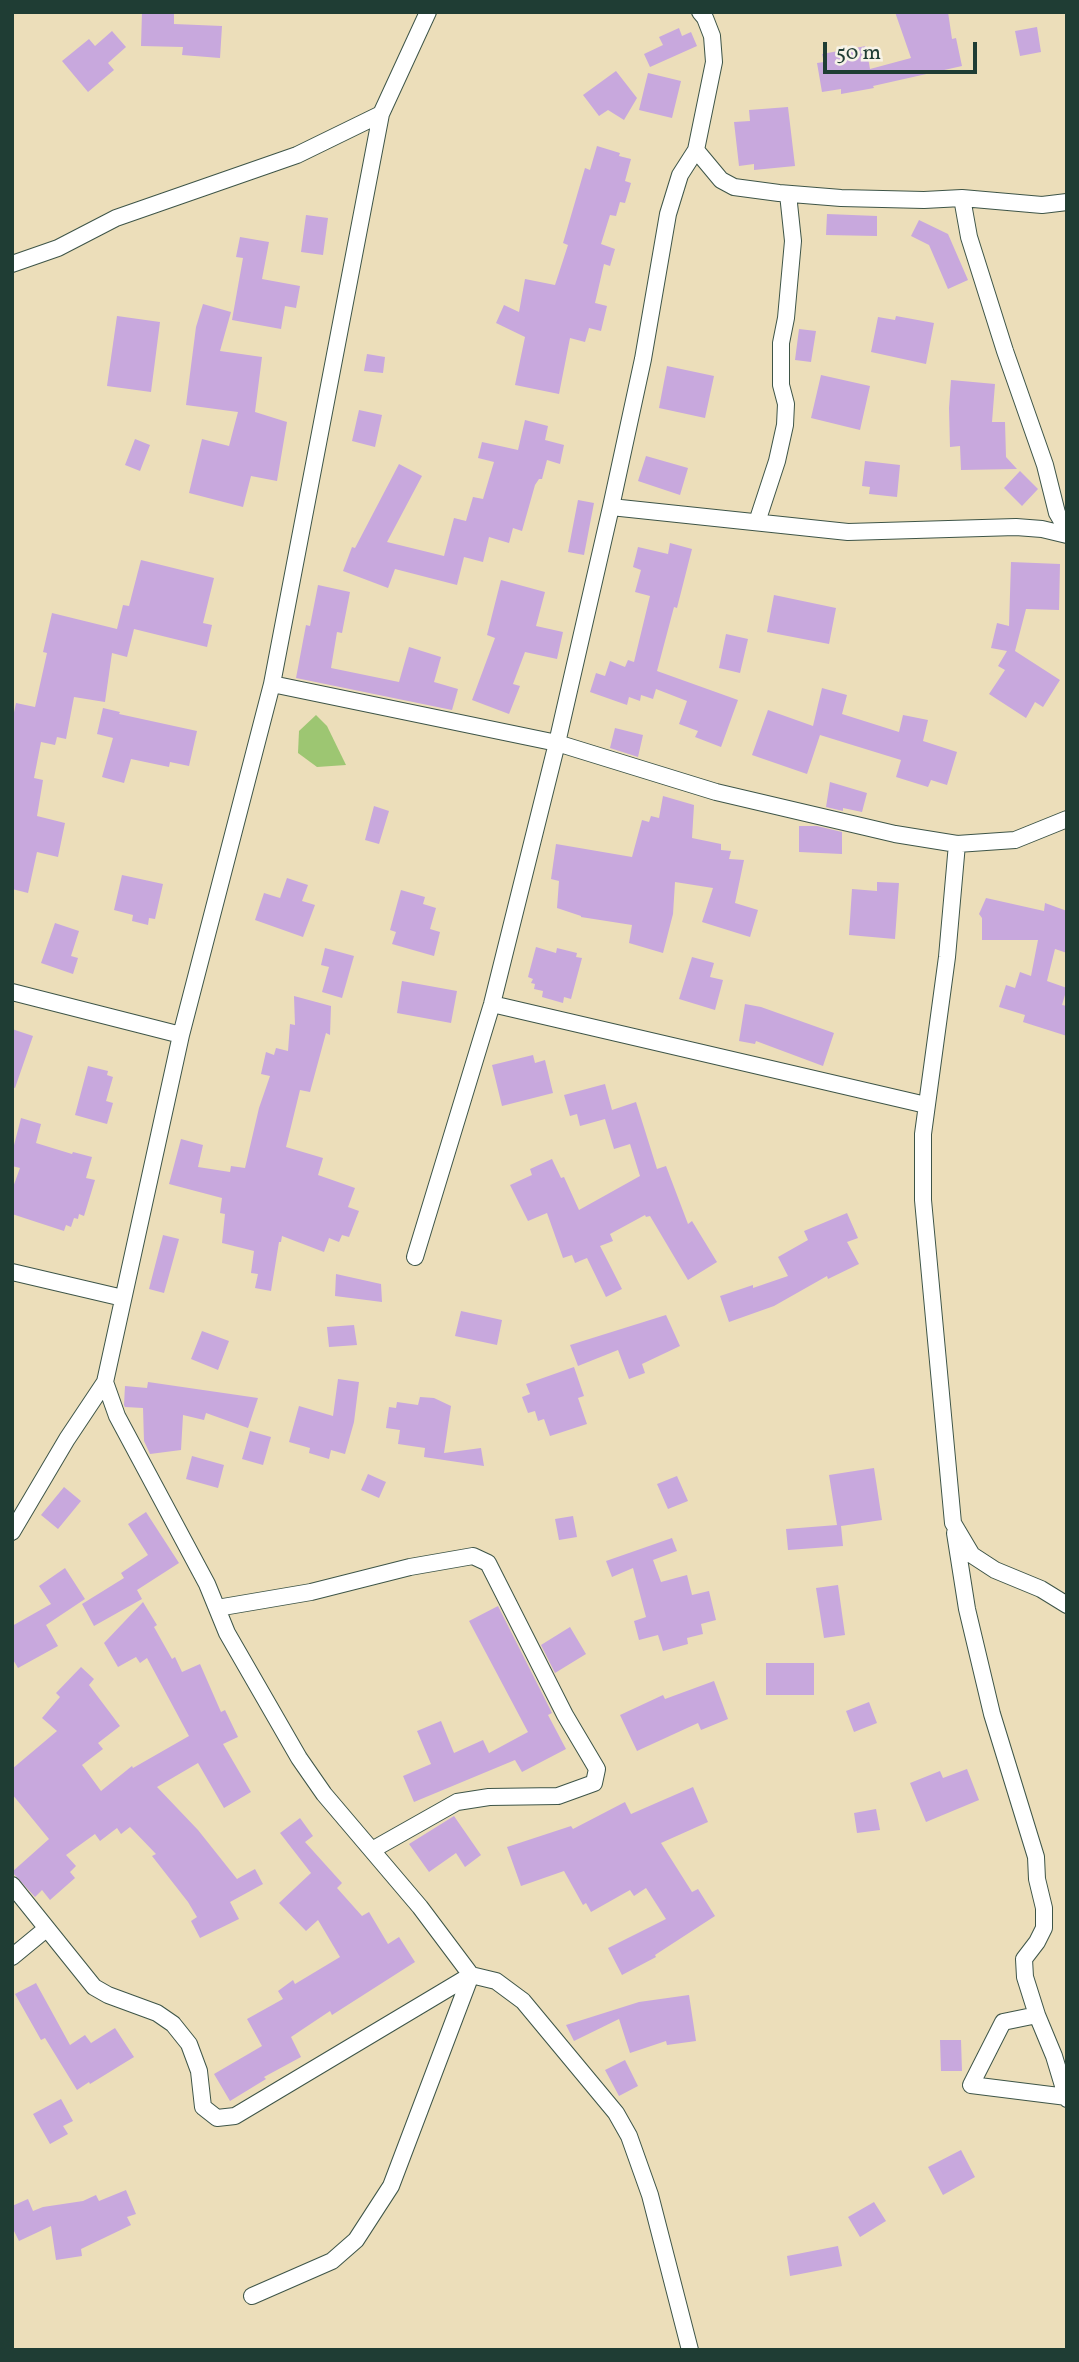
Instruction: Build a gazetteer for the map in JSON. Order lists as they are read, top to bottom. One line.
{"scale_bar":"50 m"}
